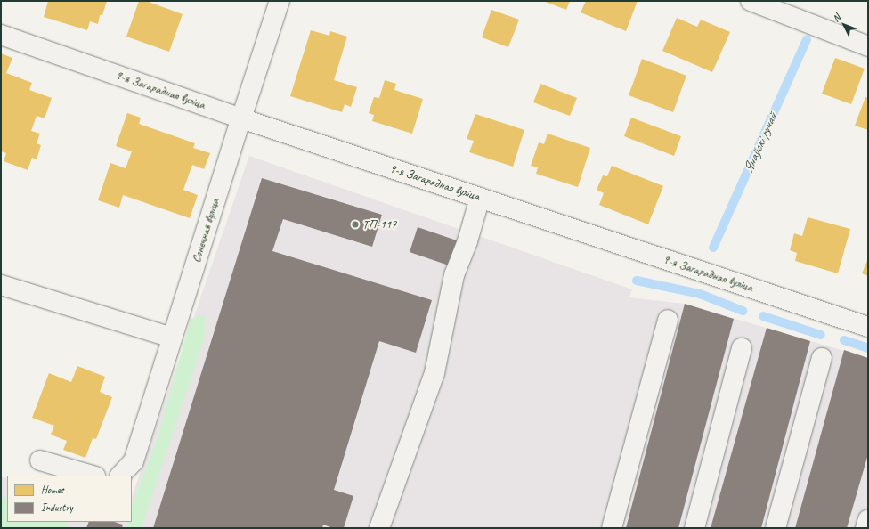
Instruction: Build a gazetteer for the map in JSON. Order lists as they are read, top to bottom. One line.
{"streets":{"street":["9-я Загарадная вуліца","Сонечная вуліца"]},"crossings":[["9-я Загарадная вуліца","Сонечная вуліца"]],"water":["Янаўскі ручай"],"places":["ТП-117"],"legend":["Homes","Industry"],"north":"top left"}
